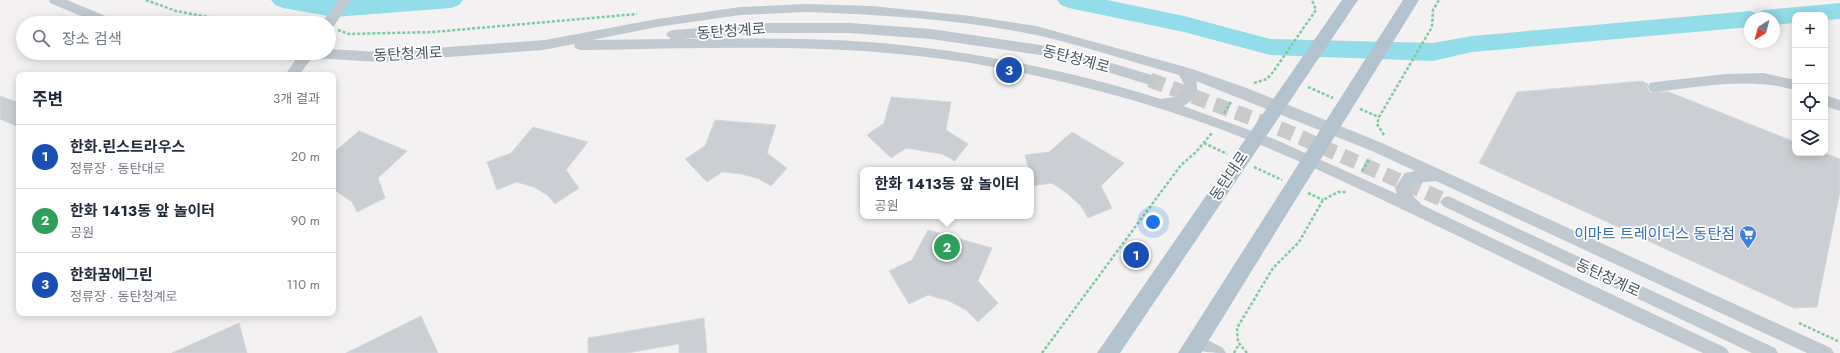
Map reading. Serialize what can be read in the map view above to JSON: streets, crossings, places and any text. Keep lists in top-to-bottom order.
{
  "streets": {
    "main road": ["동탄대로"],
    "street": ["동탄청계로"]
  },
  "places": {
    "supermarket": ["이마트 트레이더스 동탄점"]
  },
  "north": "bottom left",
  "page": {
    "map_buttons": ["+", "−"],
    "search": "장소 검색",
    "pins": ["3", "2", "1"],
    "heading": ["주변", "3개 결과"],
    "list": [
      {
        "mark": "1",
        "name": "한화.린스트라우스",
        "note": "정류장 · 동탄대로",
        "value": "20 m"
      },
      {
        "mark": "2",
        "name": "한화 1413동 앞 놀이터",
        "note": "공원",
        "value": "90 m"
      },
      {
        "mark": "3",
        "name": "한화꿈에그린",
        "note": "정류장 · 동탄청계로",
        "value": "110 m"
      }
    ],
    "popup": ["한화 1413동 앞 놀이터", "공원"]
  }
}
